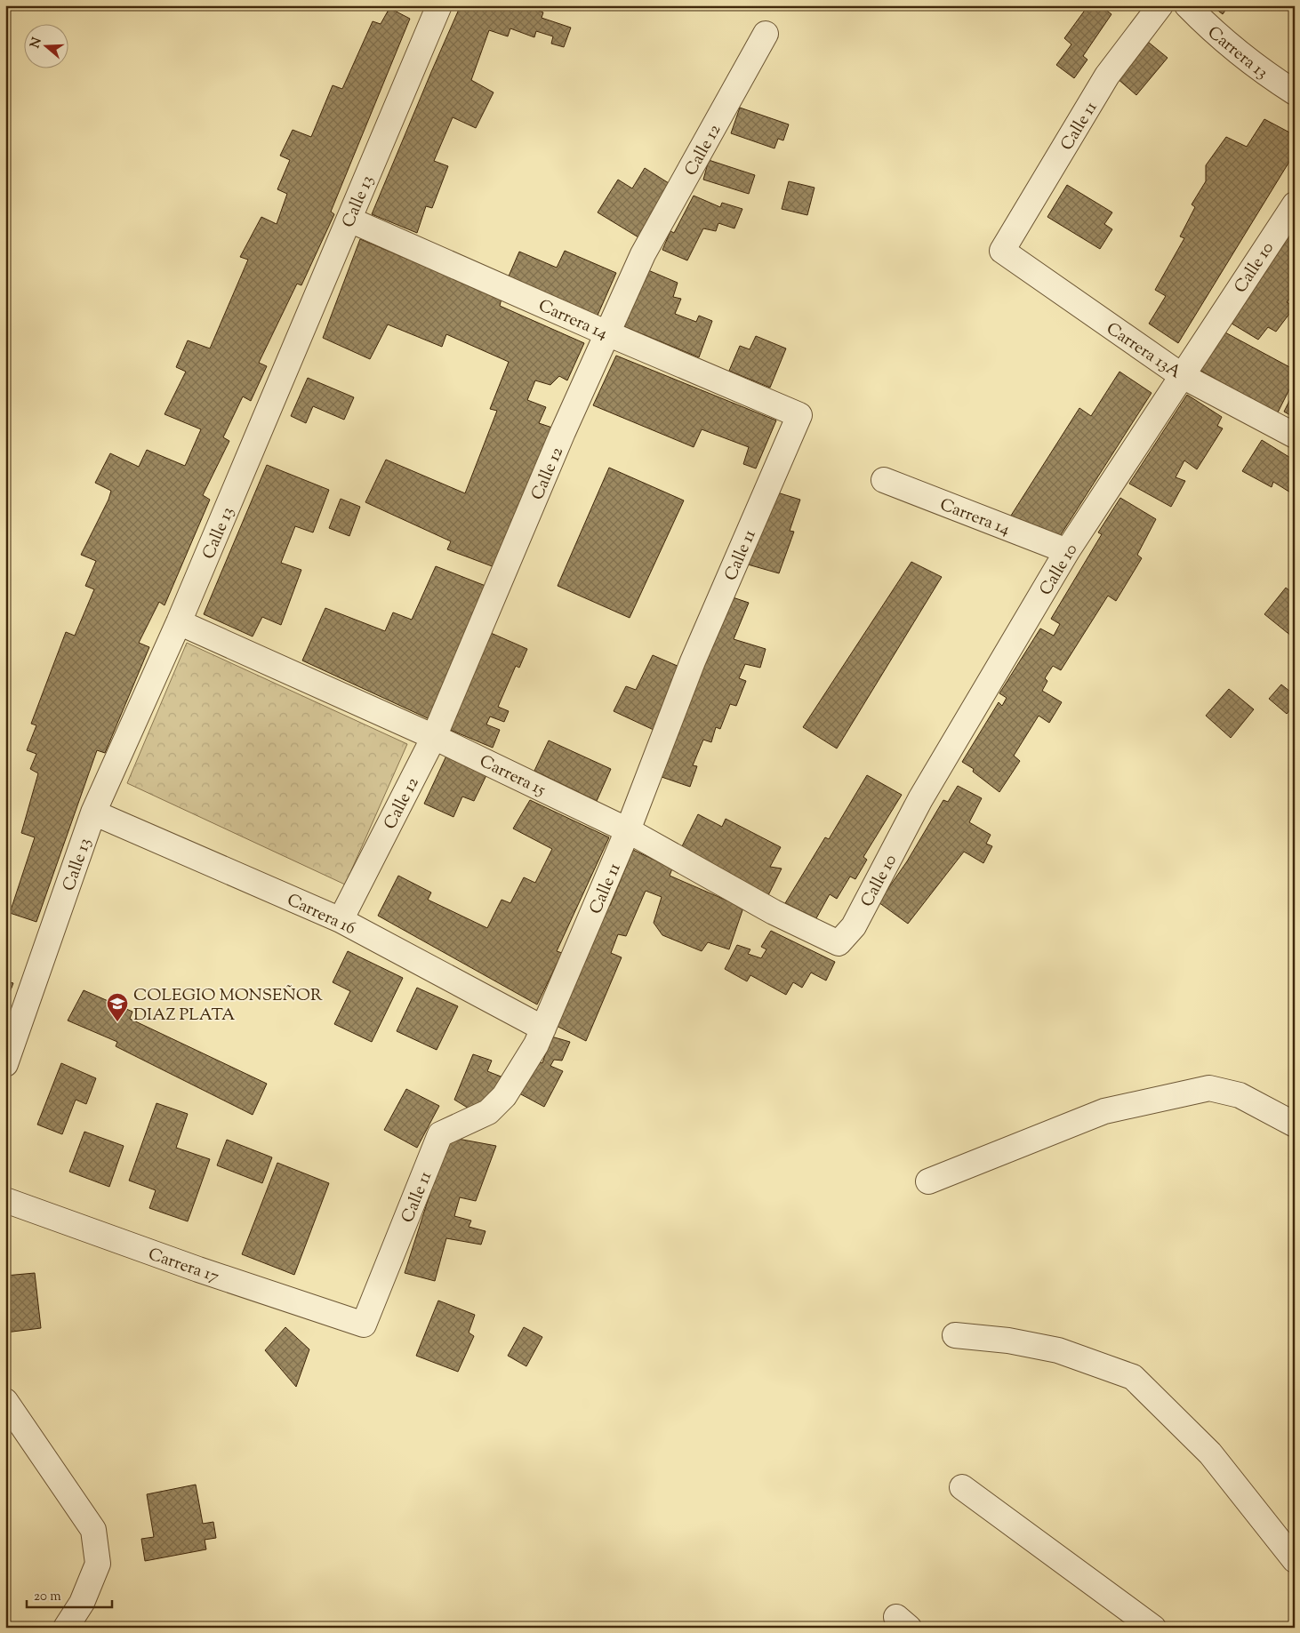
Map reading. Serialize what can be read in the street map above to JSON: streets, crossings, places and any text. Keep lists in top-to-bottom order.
{
  "streets": {
    "street": [
      "Carrera 13",
      "Calle 11",
      "Calle 12",
      "Calle 13",
      "Calle 10",
      "Carrera 14",
      "Carrera 13A",
      "Carrera 15",
      "Carrera 16",
      "Carrera 17"
    ]
  },
  "crossings": [
    ["Calle 11", "Carrera 14"],
    ["Calle 11", "Carrera 13A"],
    ["Calle 11", "Carrera 15"],
    ["Calle 11", "Carrera 16"],
    ["Calle 11", "Carrera 17"],
    ["Calle 12", "Carrera 14"],
    ["Calle 12", "Carrera 15"],
    ["Calle 12", "Carrera 16"],
    ["Calle 13", "Carrera 14"],
    ["Calle 13", "Carrera 15"],
    ["Calle 13", "Carrera 16"],
    ["Calle 10", "Carrera 14"],
    ["Calle 10", "Carrera 13A"],
    ["Calle 10", "Carrera 15"]
  ],
  "places": {
    "school or university": ["COLEGIO MONSEÑOR DIAZ PLATA"]
  },
  "scale_bar": "20 m",
  "north": "left"
}
